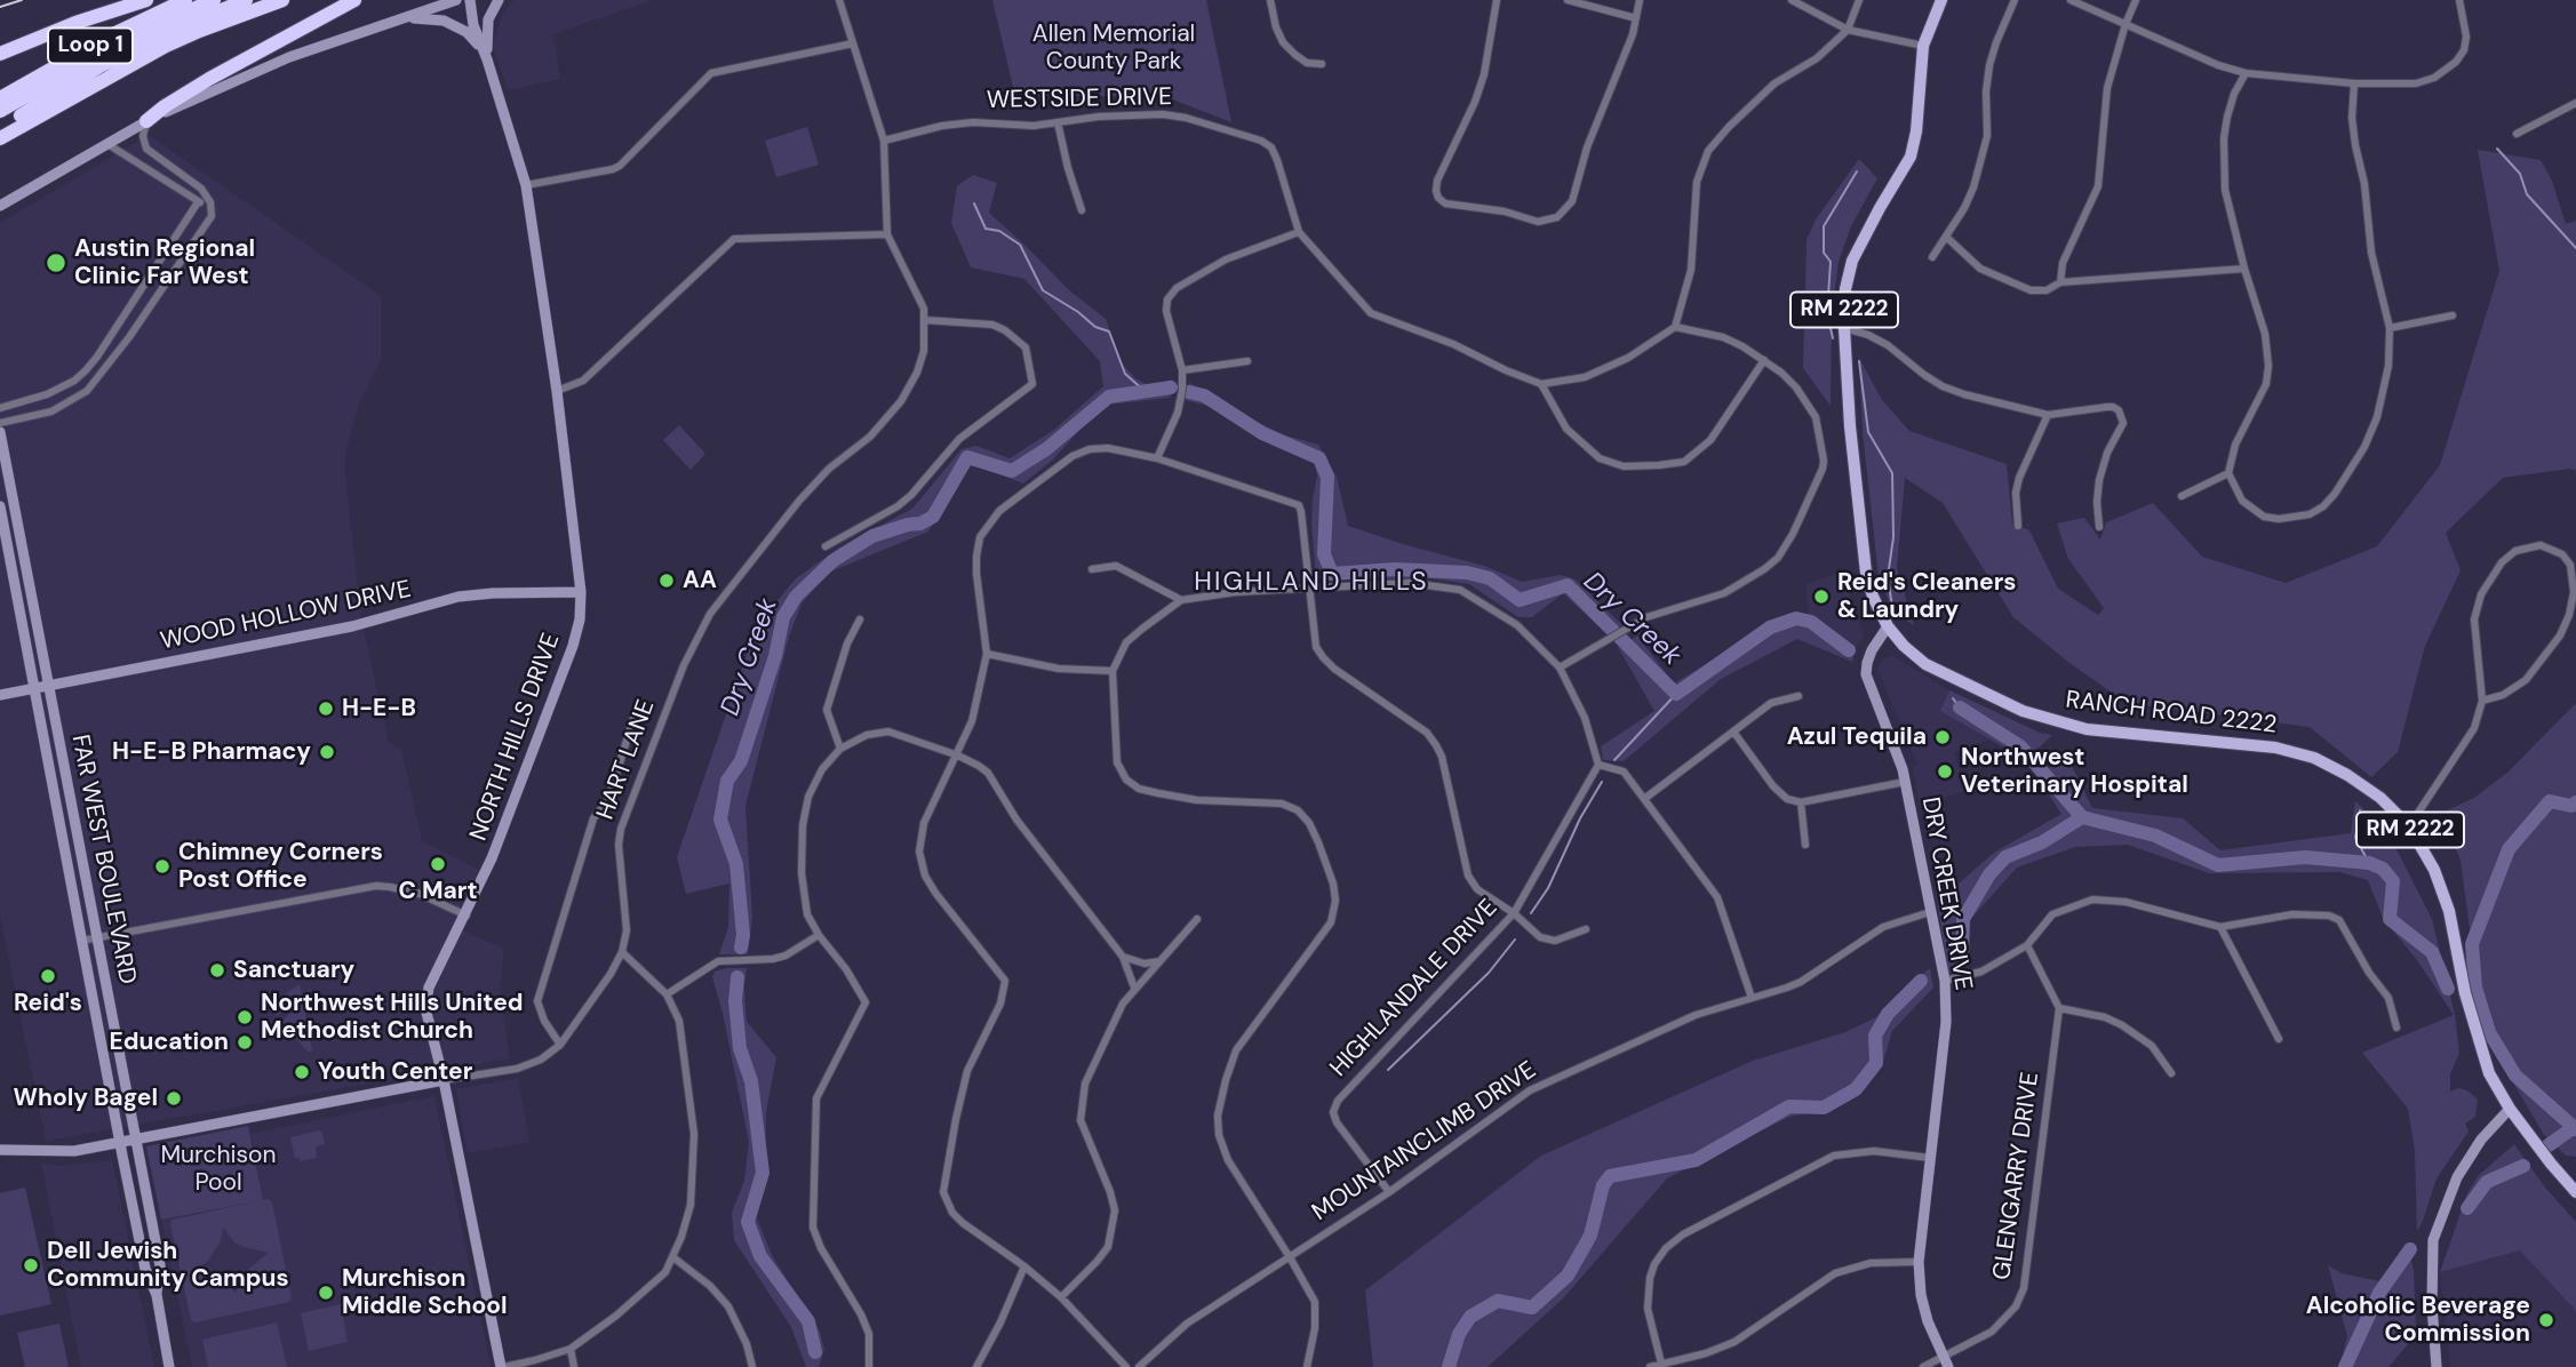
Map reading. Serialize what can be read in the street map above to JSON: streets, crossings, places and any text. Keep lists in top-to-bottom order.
{
  "streets": {
    "highway": ["Loop 1"],
    "main road": ["RM 2222", "RANCH ROAD 2222"],
    "street": [
      "WESTSIDE DRIVE",
      "WOOD HOLLOW DRIVE",
      "NORTH HILLS DRIVE",
      "HART LANE",
      "FAR WEST BOULEVARD",
      "DRY CREEK DRIVE",
      "HIGHLANDALE DRIVE",
      "MOUNTAINCLIMB DRIVE",
      "GLENGARRY DRIVE"
    ]
  },
  "crossings": [
    ["WESTSIDE DRIVE", "HART LANE"],
    ["WOOD HOLLOW DRIVE", "NORTH HILLS DRIVE"],
    ["WOOD HOLLOW DRIVE", "FAR WEST BOULEVARD"],
    ["RANCH ROAD 2222", "DRY CREEK DRIVE"],
    ["NORTH HILLS DRIVE", "HART LANE"],
    ["HART LANE", "FAR WEST BOULEVARD"],
    ["DRY CREEK DRIVE", "MOUNTAINCLIMB DRIVE"],
    ["DRY CREEK DRIVE", "GLENGARRY DRIVE"],
    ["HIGHLANDALE DRIVE", "MOUNTAINCLIMB DRIVE"]
  ],
  "districts": ["HIGHLAND HILLS"],
  "water": ["Dry Creek"],
  "parks": ["Allen Memorial County Park", "Murchison Pool"],
  "places": [
    "Austin Regional Clinic Far West",
    "AA",
    "Reid's Cleaners & Laundry",
    "H-E-B",
    "Azul Tequila",
    "H-E-B Pharmacy",
    "Northwest Veterinary Hospital",
    "C Mart",
    "Chimney Corners Post Office",
    "Sanctuary",
    "Reid's",
    "Northwest Hills United Methodist Church",
    "Education",
    "Youth Center",
    "Wholy Bagel",
    "Dell Jewish Community Campus",
    "Murchison Middle School",
    "Alcoholic Beverage Commission"
  ]
}
